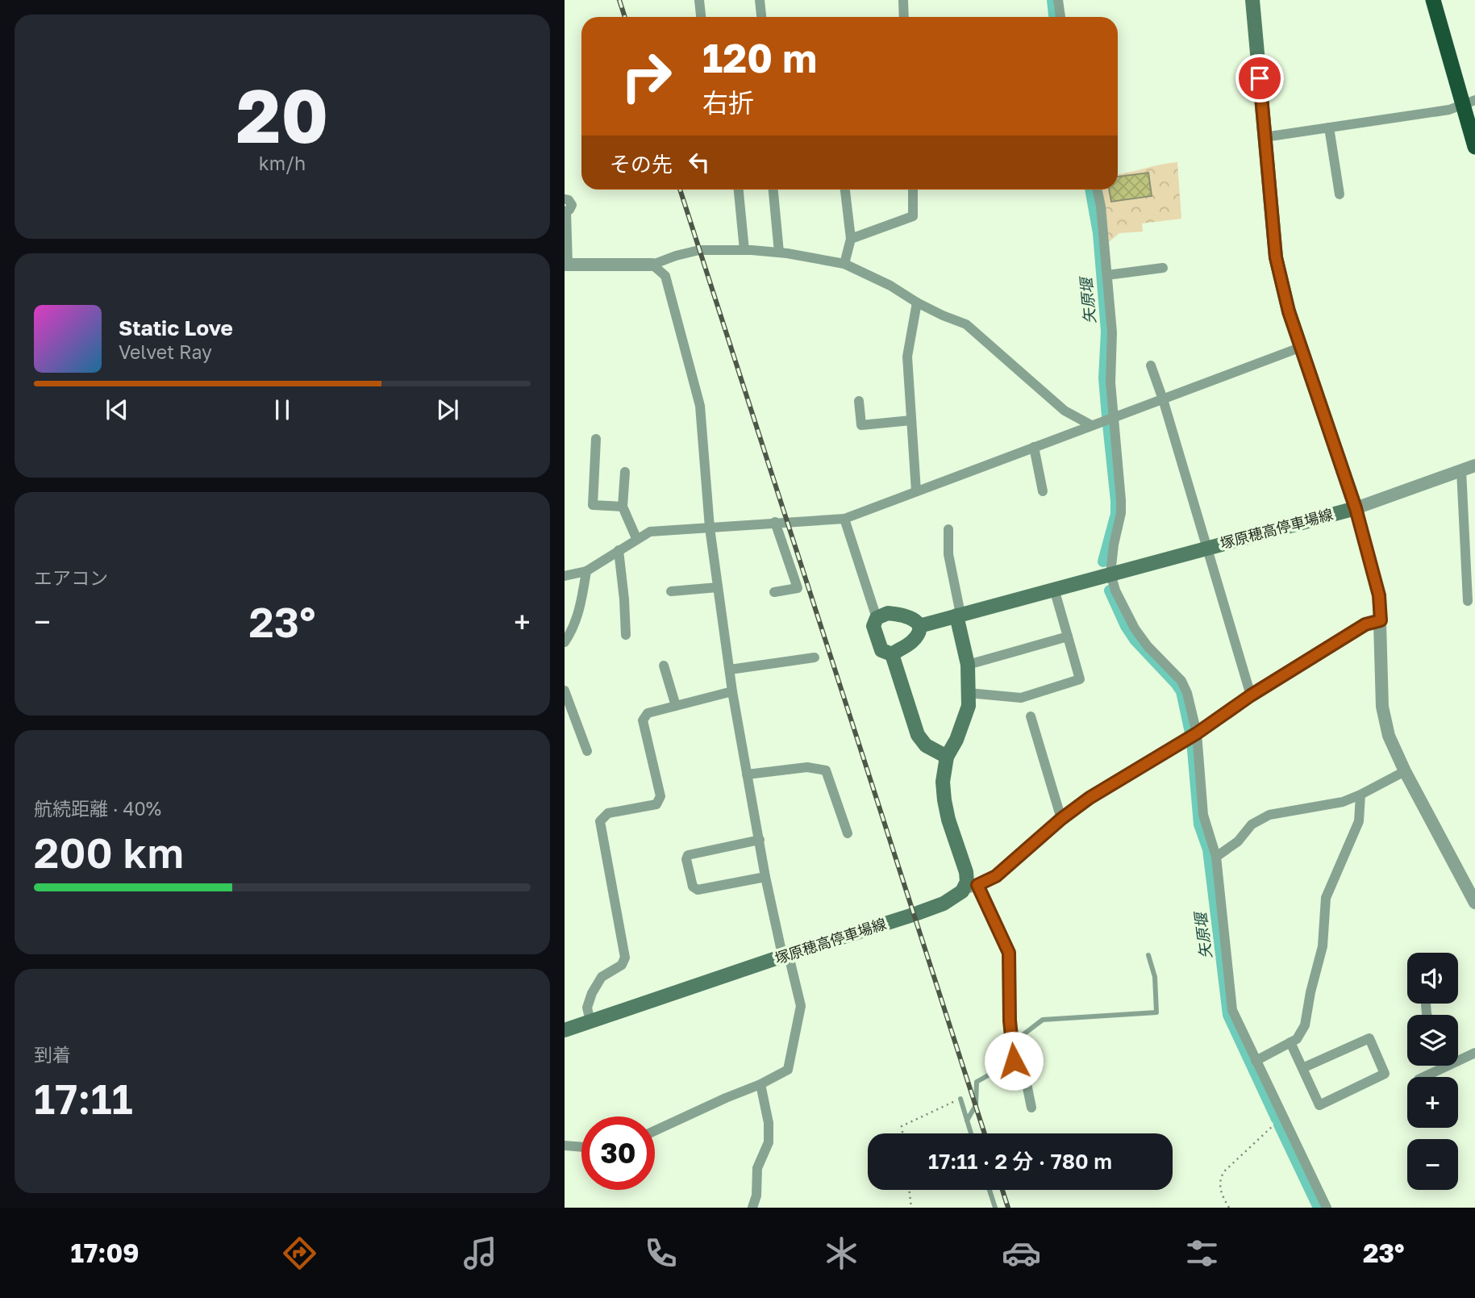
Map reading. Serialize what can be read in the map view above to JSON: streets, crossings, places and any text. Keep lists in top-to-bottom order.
{
  "streets": {
    "main road": ["塚原穂高停車場線"]
  },
  "water": ["矢原堰"],
  "page": {
    "tile": [
      ["20", "km/h"],
      "エアコン",
      ["航続距離 · 40%", "200 km"],
      ["到着", "17:11"]
    ],
    "turn": ["120 m", "右折"],
    "then": "その先",
    "song": ["Static Love", "Velvet Ray"],
    "heat": ["−", "23°", "+"],
    "map_buttons": ["+", "−"],
    "limit": "30",
    "trip": "17:11 · 2 分 · 780 m",
    "tabs": ["17:09", "23°"]
  }
}
